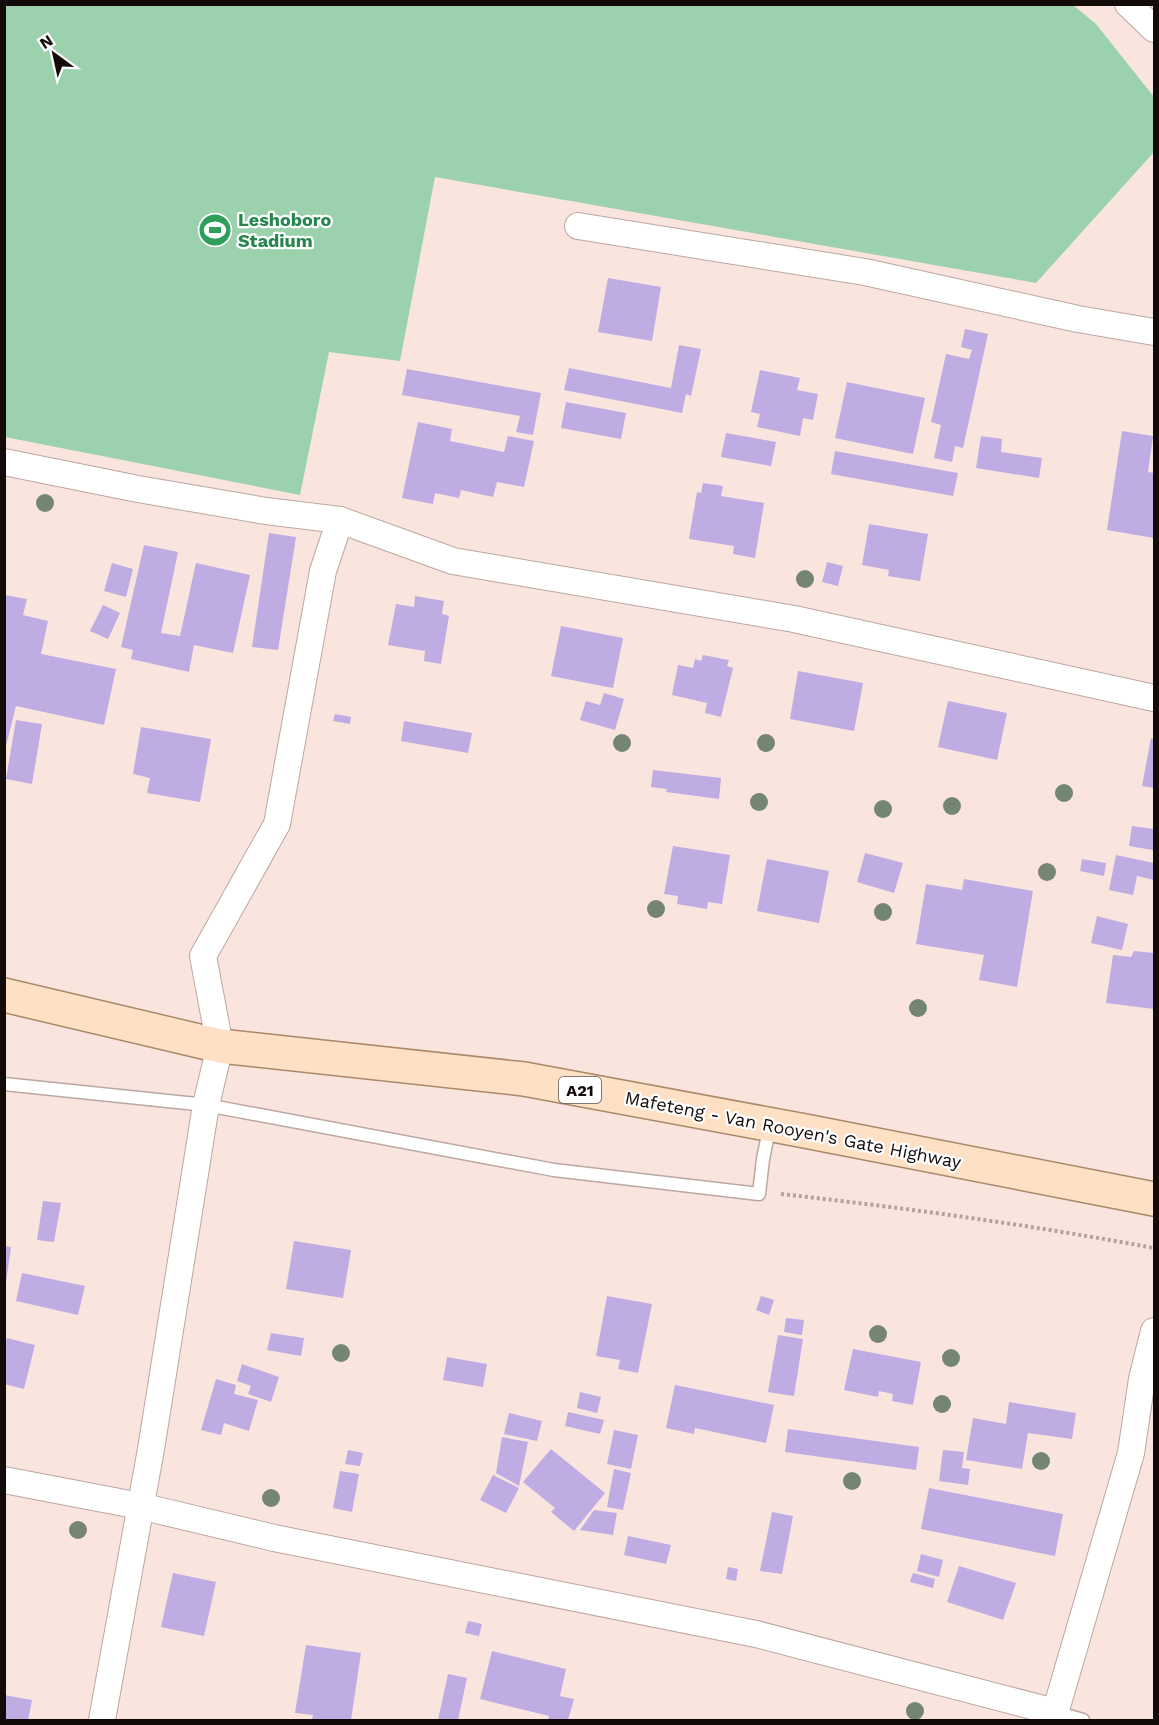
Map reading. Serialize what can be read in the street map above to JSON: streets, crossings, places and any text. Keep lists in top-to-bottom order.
{
  "streets": {
    "main road": ["A21", "Mafeteng - Van Rooyen's Gate Highway"]
  },
  "places": {
    "sports": ["Leshoboro Stadium"]
  },
  "north": "top left"
}
